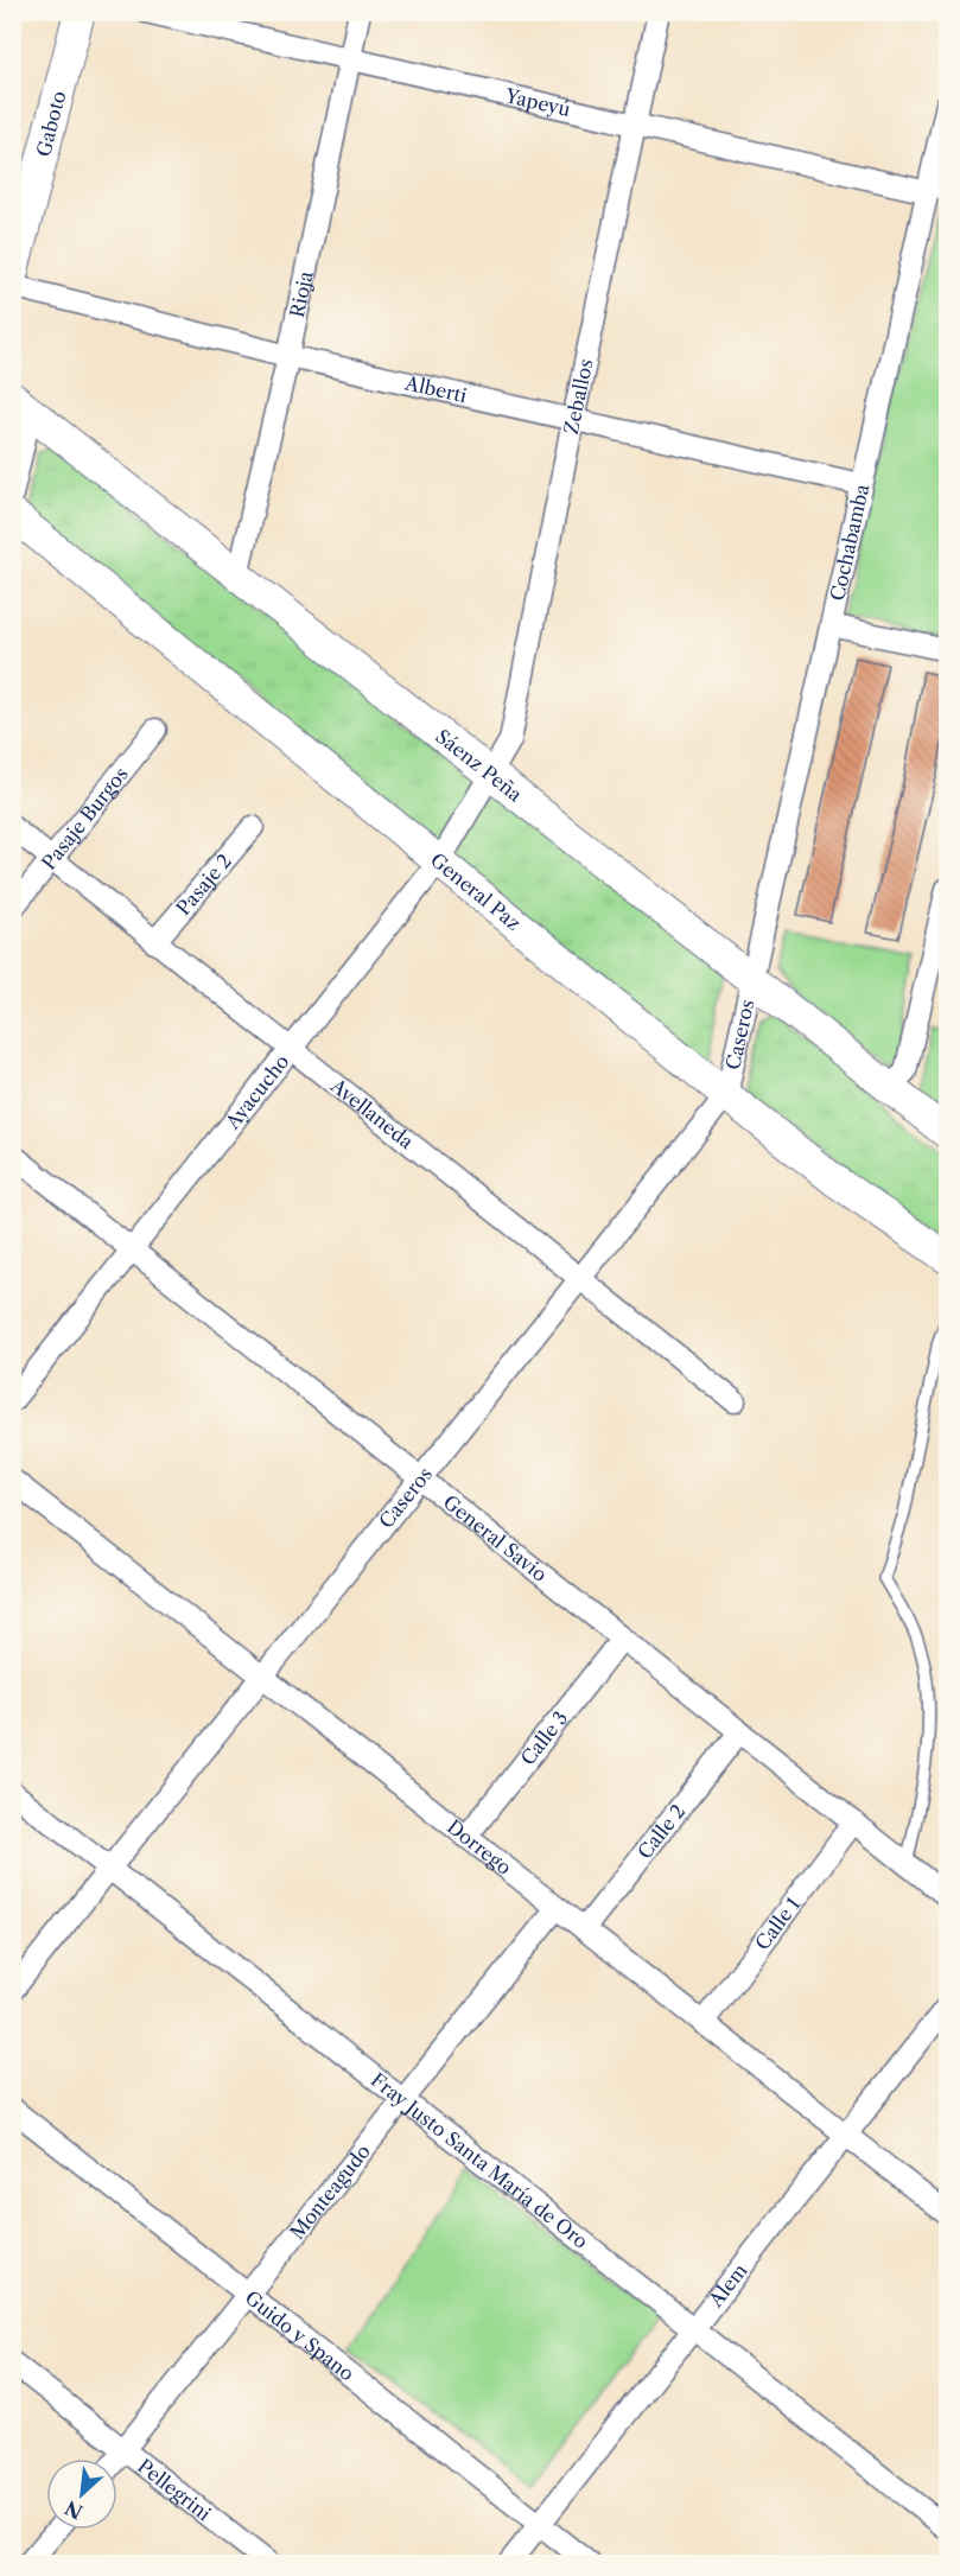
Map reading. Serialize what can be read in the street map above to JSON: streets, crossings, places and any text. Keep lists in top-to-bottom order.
{
  "streets": {
    "street": [
      "Yapeyú",
      "Gaboto",
      "Rioja",
      "Alberti",
      "Zeballos",
      "Cochabamba",
      "Sáenz Peña",
      "Pasaje Burgos",
      "Pasaje 2",
      "General Paz",
      "Caseros",
      "Ayacucho",
      "Avellaneda",
      "General Savio",
      "Calle 3",
      "Calle 2",
      "Dorrego",
      "Calle 1",
      "Fray Justo Santa María de Oro",
      "Monteagudo",
      "Alem",
      "Guido y Spano",
      "Pellegrini"
    ]
  },
  "crossings": [
    ["Yapeyú", "Rioja"],
    ["Yapeyú", "Zeballos"],
    ["Yapeyú", "Cochabamba"],
    ["Rioja", "Alberti"],
    ["Rioja", "Sáenz Peña"],
    ["Alberti", "Zeballos"],
    ["Alberti", "Cochabamba"],
    ["Zeballos", "Sáenz Peña"],
    ["Zeballos", "Ayacucho"],
    ["Cochabamba", "Sáenz Peña"],
    ["Cochabamba", "Caseros"],
    ["Sáenz Peña", "Caseros"],
    ["Sáenz Peña", "Ayacucho"],
    ["Pasaje Burgos", "Avellaneda"],
    ["Pasaje 2", "Avellaneda"],
    ["General Paz", "Caseros"],
    ["General Paz", "Ayacucho"],
    ["Caseros", "Avellaneda"],
    ["Caseros", "General Savio"],
    ["Caseros", "Dorrego"],
    ["Caseros", "Fray Justo Santa María de Oro"],
    ["Ayacucho", "Avellaneda"],
    ["Ayacucho", "General Savio"],
    ["General Savio", "Calle 3"],
    ["General Savio", "Calle 2"],
    ["General Savio", "Calle 1"],
    ["Calle 3", "Dorrego"],
    ["Calle 2", "Dorrego"],
    ["Dorrego", "Calle 1"],
    ["Dorrego", "Monteagudo"],
    ["Dorrego", "Alem"],
    ["Fray Justo Santa María de Oro", "Monteagudo"],
    ["Fray Justo Santa María de Oro", "Alem"],
    ["Monteagudo", "Guido y Spano"],
    ["Monteagudo", "Pellegrini"],
    ["Alem", "Guido y Spano"]
  ],
  "north": "bottom left"
}
